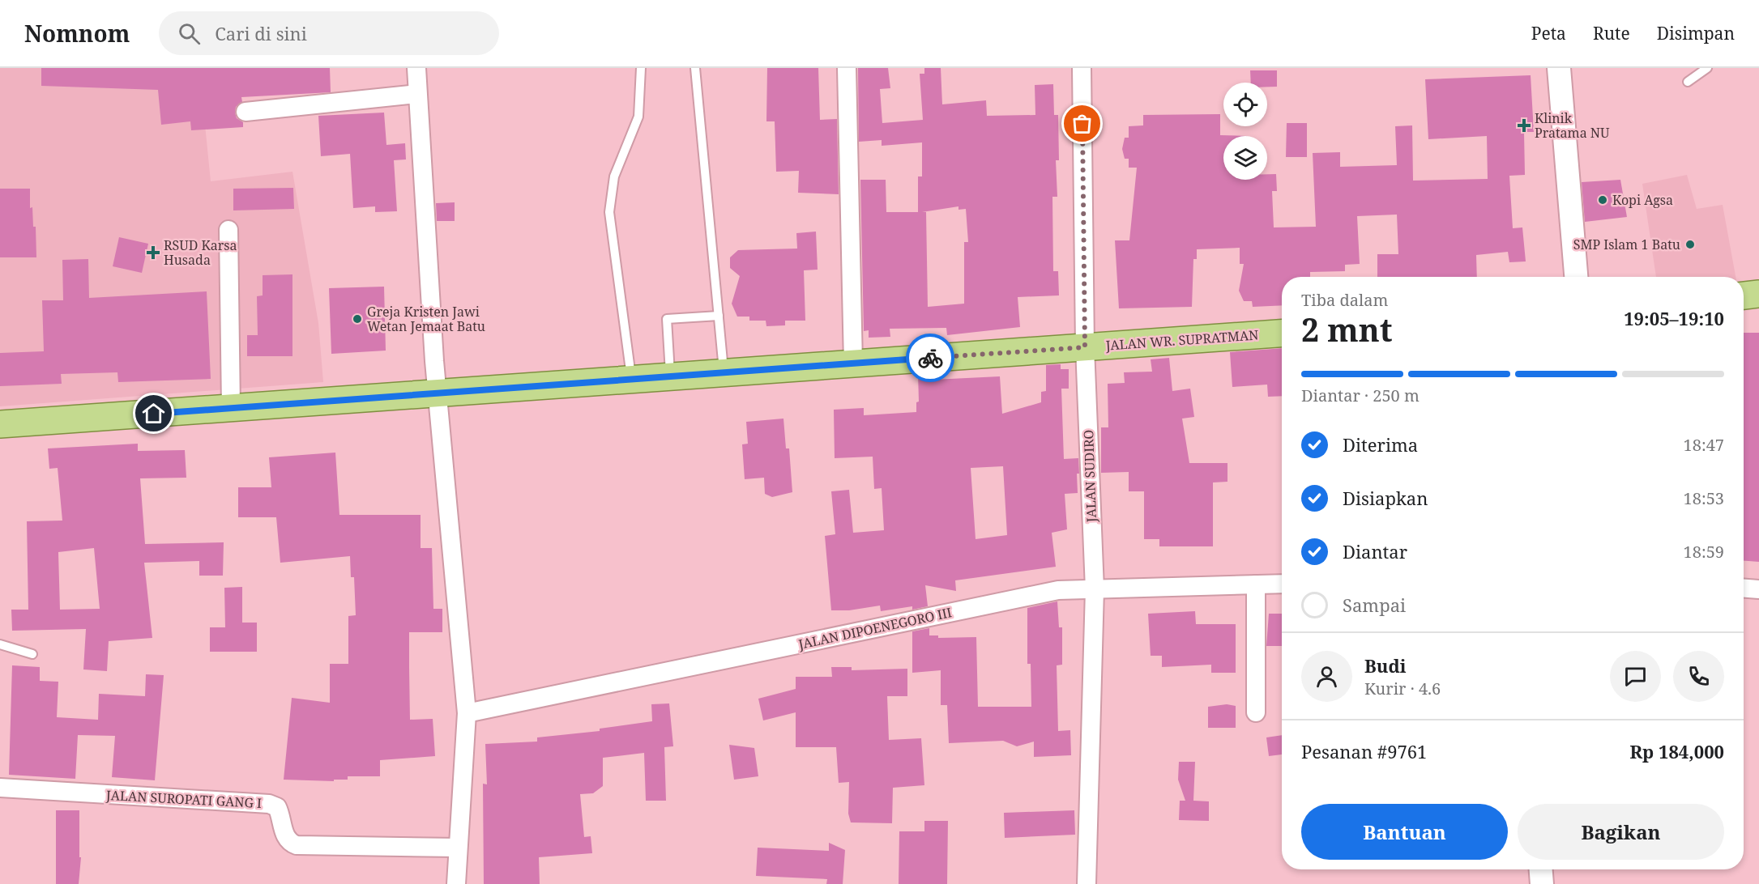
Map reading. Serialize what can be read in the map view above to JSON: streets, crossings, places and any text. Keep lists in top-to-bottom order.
{
  "streets": {
    "main road": ["JALAN WR. SUPRATMAN"],
    "street": ["JALAN SUDIRO", "JALAN DIPOENEGORO III", "JALAN SUROPATI GANG I"]
  },
  "crossings": [
    ["JALAN WR. SUPRATMAN", "JALAN SUDIRO"],
    ["JALAN SUDIRO", "JALAN DIPOENEGORO III"]
  ],
  "places": {
    "health": ["Klinik Pratama NU", "RSUD Karsa Husada"],
    "other": ["Kopi Agsa", "SMP Islam 1 Batu", "Greja Kristen Jawi Wetan Jemaat Batu"]
  },
  "page": {
    "header": "Nomnom",
    "search": "Cari di sini",
    "nav": ["Peta", "Rute", "Disimpan"],
    "heading": ["2 mnt", "Tiba dalam", "19:05–19:10"],
    "panel": [
      "Budi",
      "Kurir · 4.6",
      "Pesanan #9761",
      "Rp 184,000"
    ],
    "bar": "Diantar · 250 m",
    "list": [
      ["Diterima", "18:47"],
      ["Disiapkan", "18:53"],
      ["Diantar", "18:59"],
      "Sampai"
    ],
    "buttons": ["Bantuan", "Bagikan"]
  }
}
